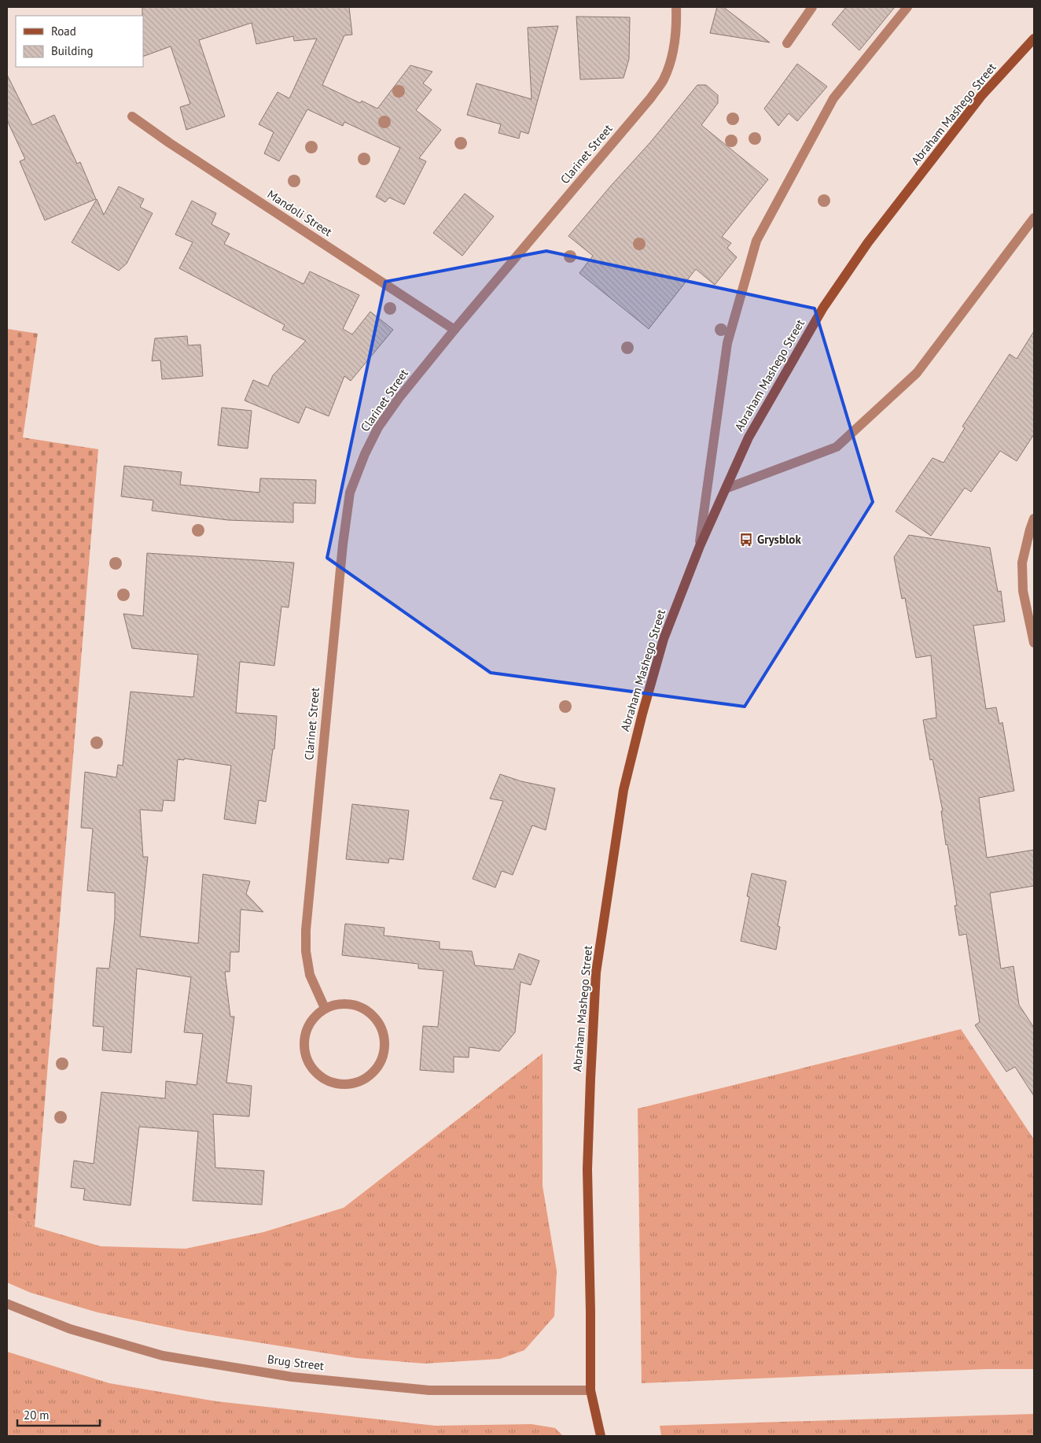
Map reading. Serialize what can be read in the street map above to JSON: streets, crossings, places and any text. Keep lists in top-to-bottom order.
{
  "streets": {
    "main road": ["Abraham Mashego Street"],
    "street": ["Clarinet Street", "Mandoli Street", "Brug Street"]
  },
  "crossings": [
    ["Abraham Mashego Street", "Brug Street"],
    ["Clarinet Street", "Mandoli Street"]
  ],
  "places": {
    "bus stop": ["Grysblok"]
  },
  "legend": ["Road", "Building"],
  "scale_bar": "20 m"
}
